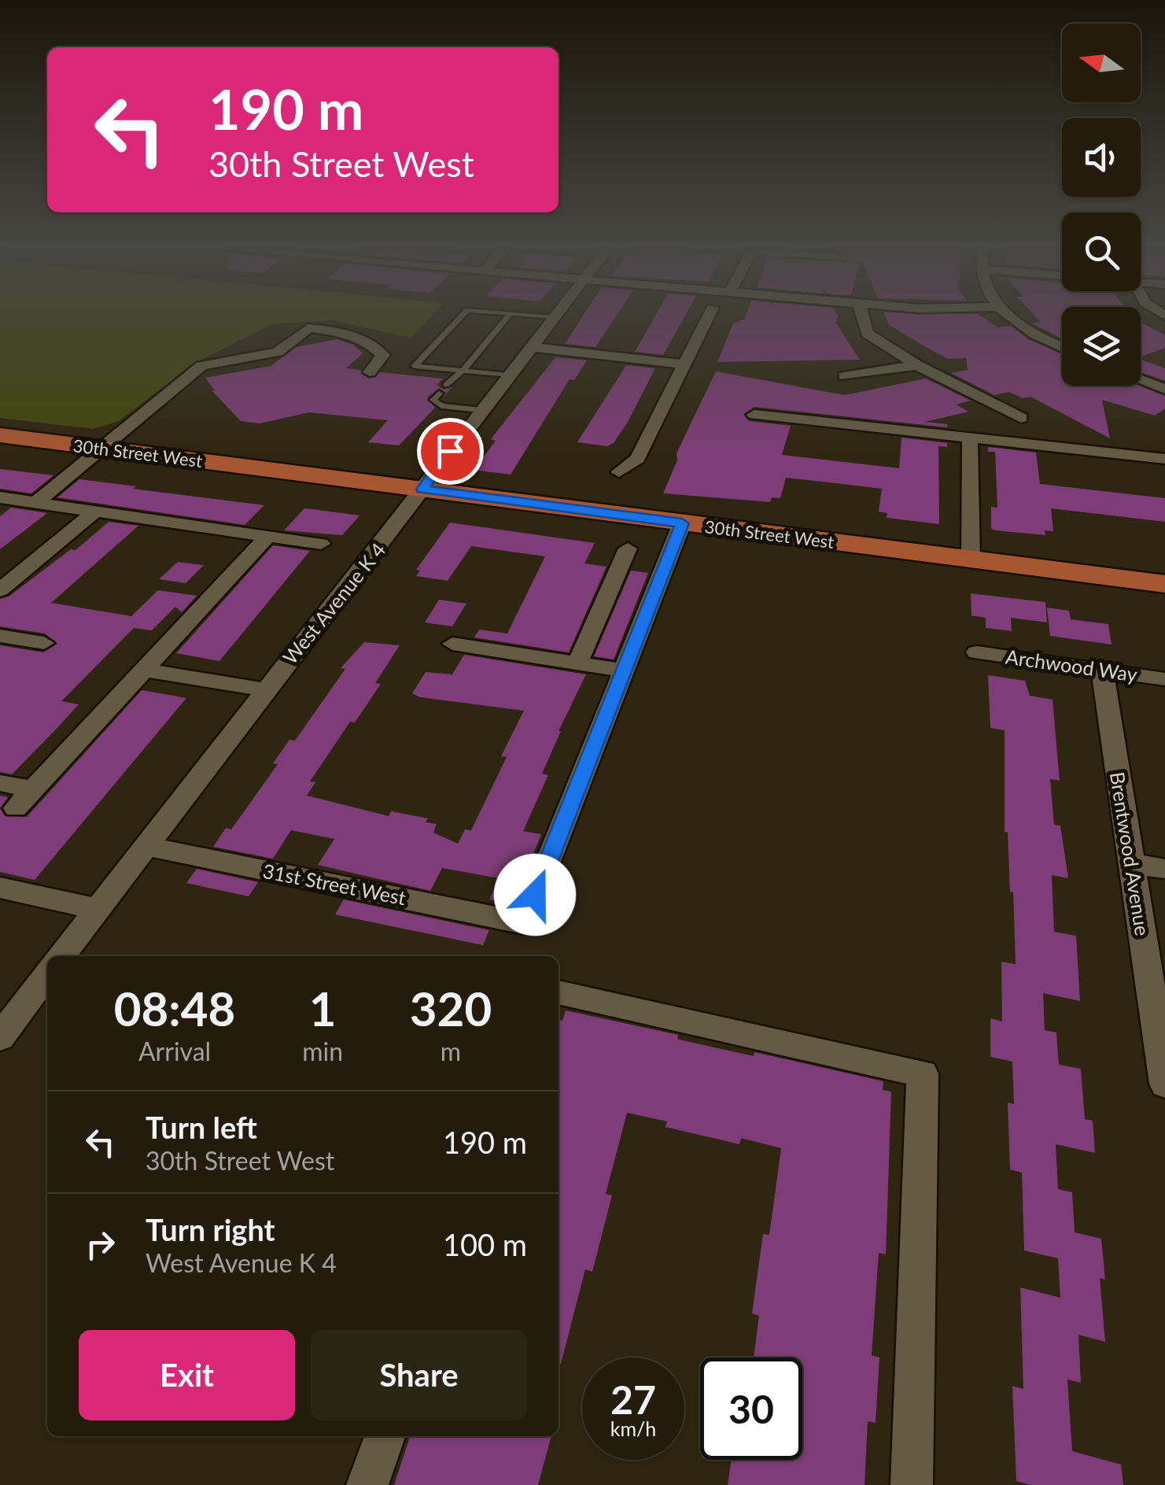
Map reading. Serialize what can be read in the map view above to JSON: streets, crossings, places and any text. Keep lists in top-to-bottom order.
{
  "streets": {
    "main road": ["30th Street West"],
    "street": [
      "West Avenue K 4",
      "Archwood Way",
      "Brentwood Avenue",
      "31st Street West"
    ]
  },
  "crossings": [
    ["30th Street West", "West Avenue K 4"],
    ["West Avenue K 4", "31st Street West"],
    ["Archwood Way", "Brentwood Avenue"]
  ],
  "north": "left",
  "page": {
    "turn": ["190 m", "30th Street West"],
    "eta": [
      "08:48",
      "Arrival",
      "1",
      "min",
      "320",
      "m"
    ],
    "list": [
      {
        "name": "Turn left",
        "note": "30th Street West",
        "value": "190 m"
      },
      {
        "name": "Turn right",
        "note": "West Avenue K 4",
        "value": "100 m"
      }
    ],
    "buttons": ["Exit", "Share"],
    "speed": "27 km/h",
    "limit": "30"
  }
}
